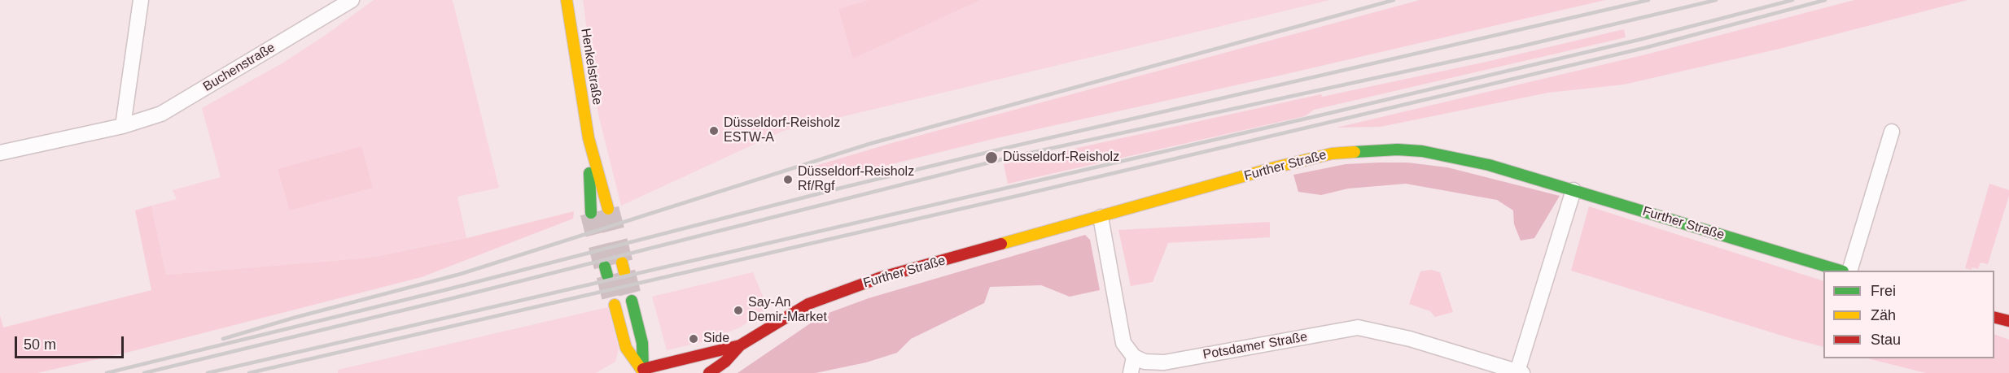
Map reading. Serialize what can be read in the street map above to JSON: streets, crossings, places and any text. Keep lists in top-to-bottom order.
{
  "streets": {
    "street": [
      "Henkelstraße",
      "Buchenstraße",
      "Further Straße",
      "Potsdamer Straße"
    ]
  },
  "crossings": [
    ["Further Straße", "Potsdamer Straße"]
  ],
  "places": [
    "Düsseldorf-Reisholz ESTW-A",
    "Düsseldorf-Reisholz",
    "Düsseldorf-Reisholz Rf/Rgf",
    "Say-An Demir-Market",
    "Side"
  ],
  "legend": ["Frei", "Zäh", "Stau"],
  "scale_bar": "50 m"
}
